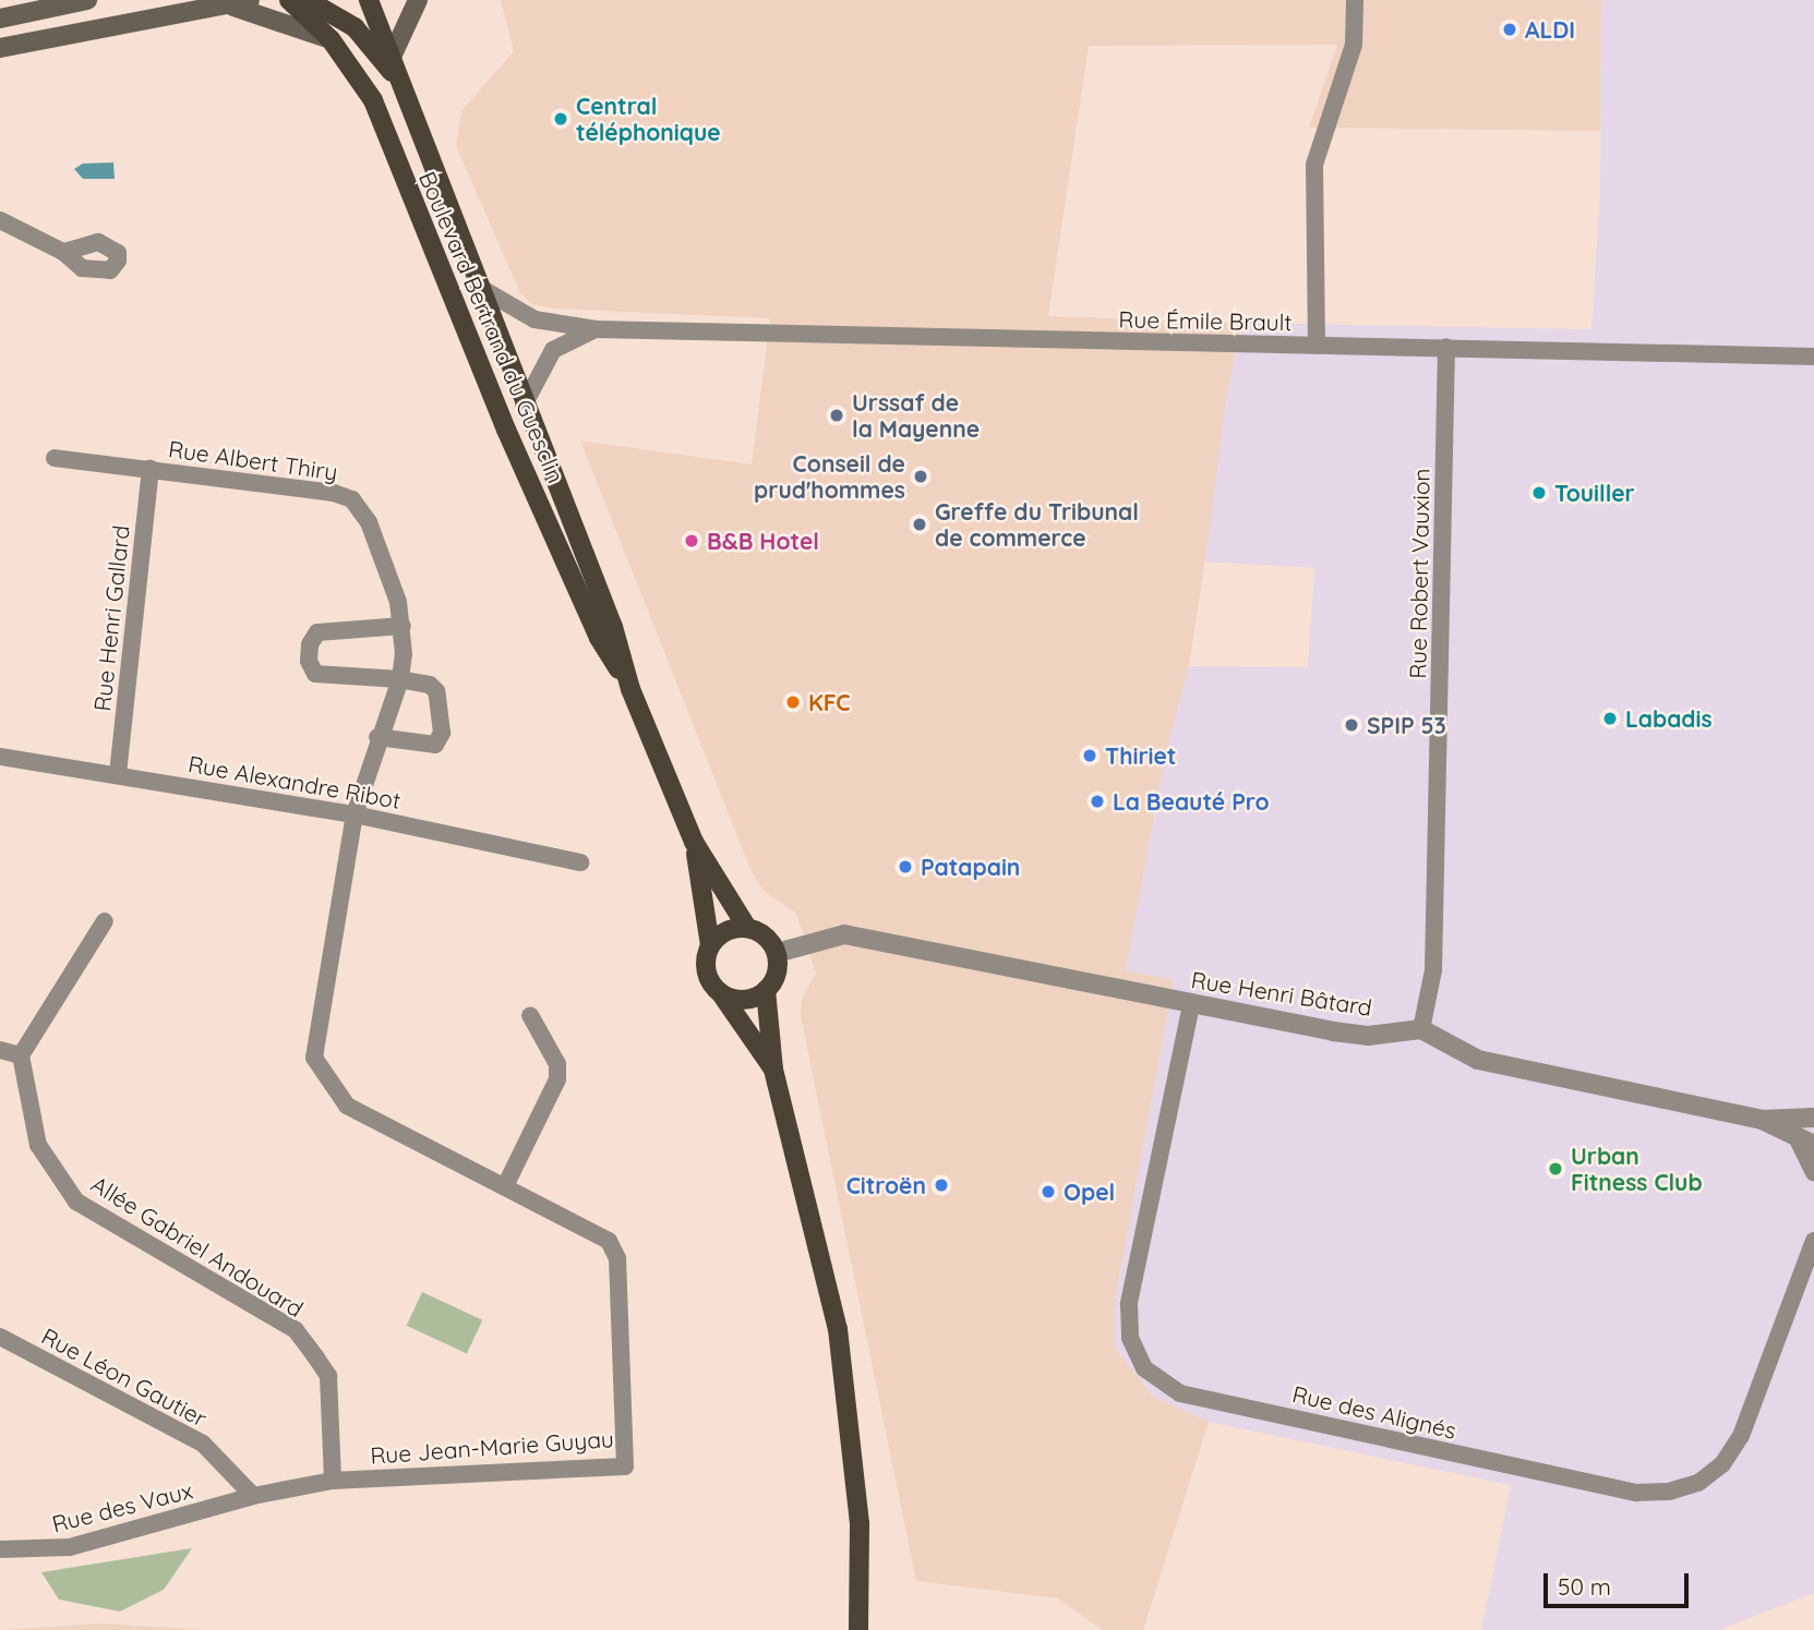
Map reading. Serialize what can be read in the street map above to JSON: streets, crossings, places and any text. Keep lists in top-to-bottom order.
{
  "streets": {
    "main road": ["Boulevard Bertrand du Guesclin"],
    "street": [
      "Rue Émile Brault",
      "Rue Albert Thiry",
      "Rue Robert Vauxion",
      "Rue Henri Gallard",
      "Rue Alexandre Ribot",
      "Rue Henri Bâtard",
      "Allée Gabriel Andouard",
      "Rue Léon Gautier",
      "Rue des Alignés",
      "Rue Jean-Marie Guyau",
      "Rue des Vaux"
    ]
  },
  "crossings": [
    ["Rue Émile Brault", "Boulevard Bertrand du Guesclin"],
    ["Rue Émile Brault", "Rue Robert Vauxion"],
    ["Boulevard Bertrand du Guesclin", "Rue Henri Bâtard"],
    ["Rue Albert Thiry", "Rue Henri Gallard"],
    ["Rue Albert Thiry", "Rue Alexandre Ribot"],
    ["Rue Albert Thiry", "Rue Jean-Marie Guyau"],
    ["Rue Robert Vauxion", "Rue Henri Bâtard"],
    ["Rue Henri Gallard", "Rue Alexandre Ribot"],
    ["Rue Alexandre Ribot", "Rue Jean-Marie Guyau"],
    ["Rue Henri Bâtard", "Rue des Alignés"],
    ["Allée Gabriel Andouard", "Rue Jean-Marie Guyau"],
    ["Rue Léon Gautier", "Rue Jean-Marie Guyau"],
    ["Rue Léon Gautier", "Rue des Vaux"],
    ["Rue Jean-Marie Guyau", "Rue des Vaux"]
  ],
  "places": [
    "ALDI",
    "Central téléphonique",
    "Urssaf de la Mayenne",
    "Conseil de prud'hommes",
    "Touiller",
    "Greffe du Tribunal de commerce",
    "B&B Hotel",
    "KFC",
    "Labadis",
    "SPIP 53",
    "Thiriet",
    "La Beauté Pro",
    "Patapain",
    "Urban Fitness Club",
    "Citroën",
    "Opel"
  ],
  "scale_bar": "50 m"
}
